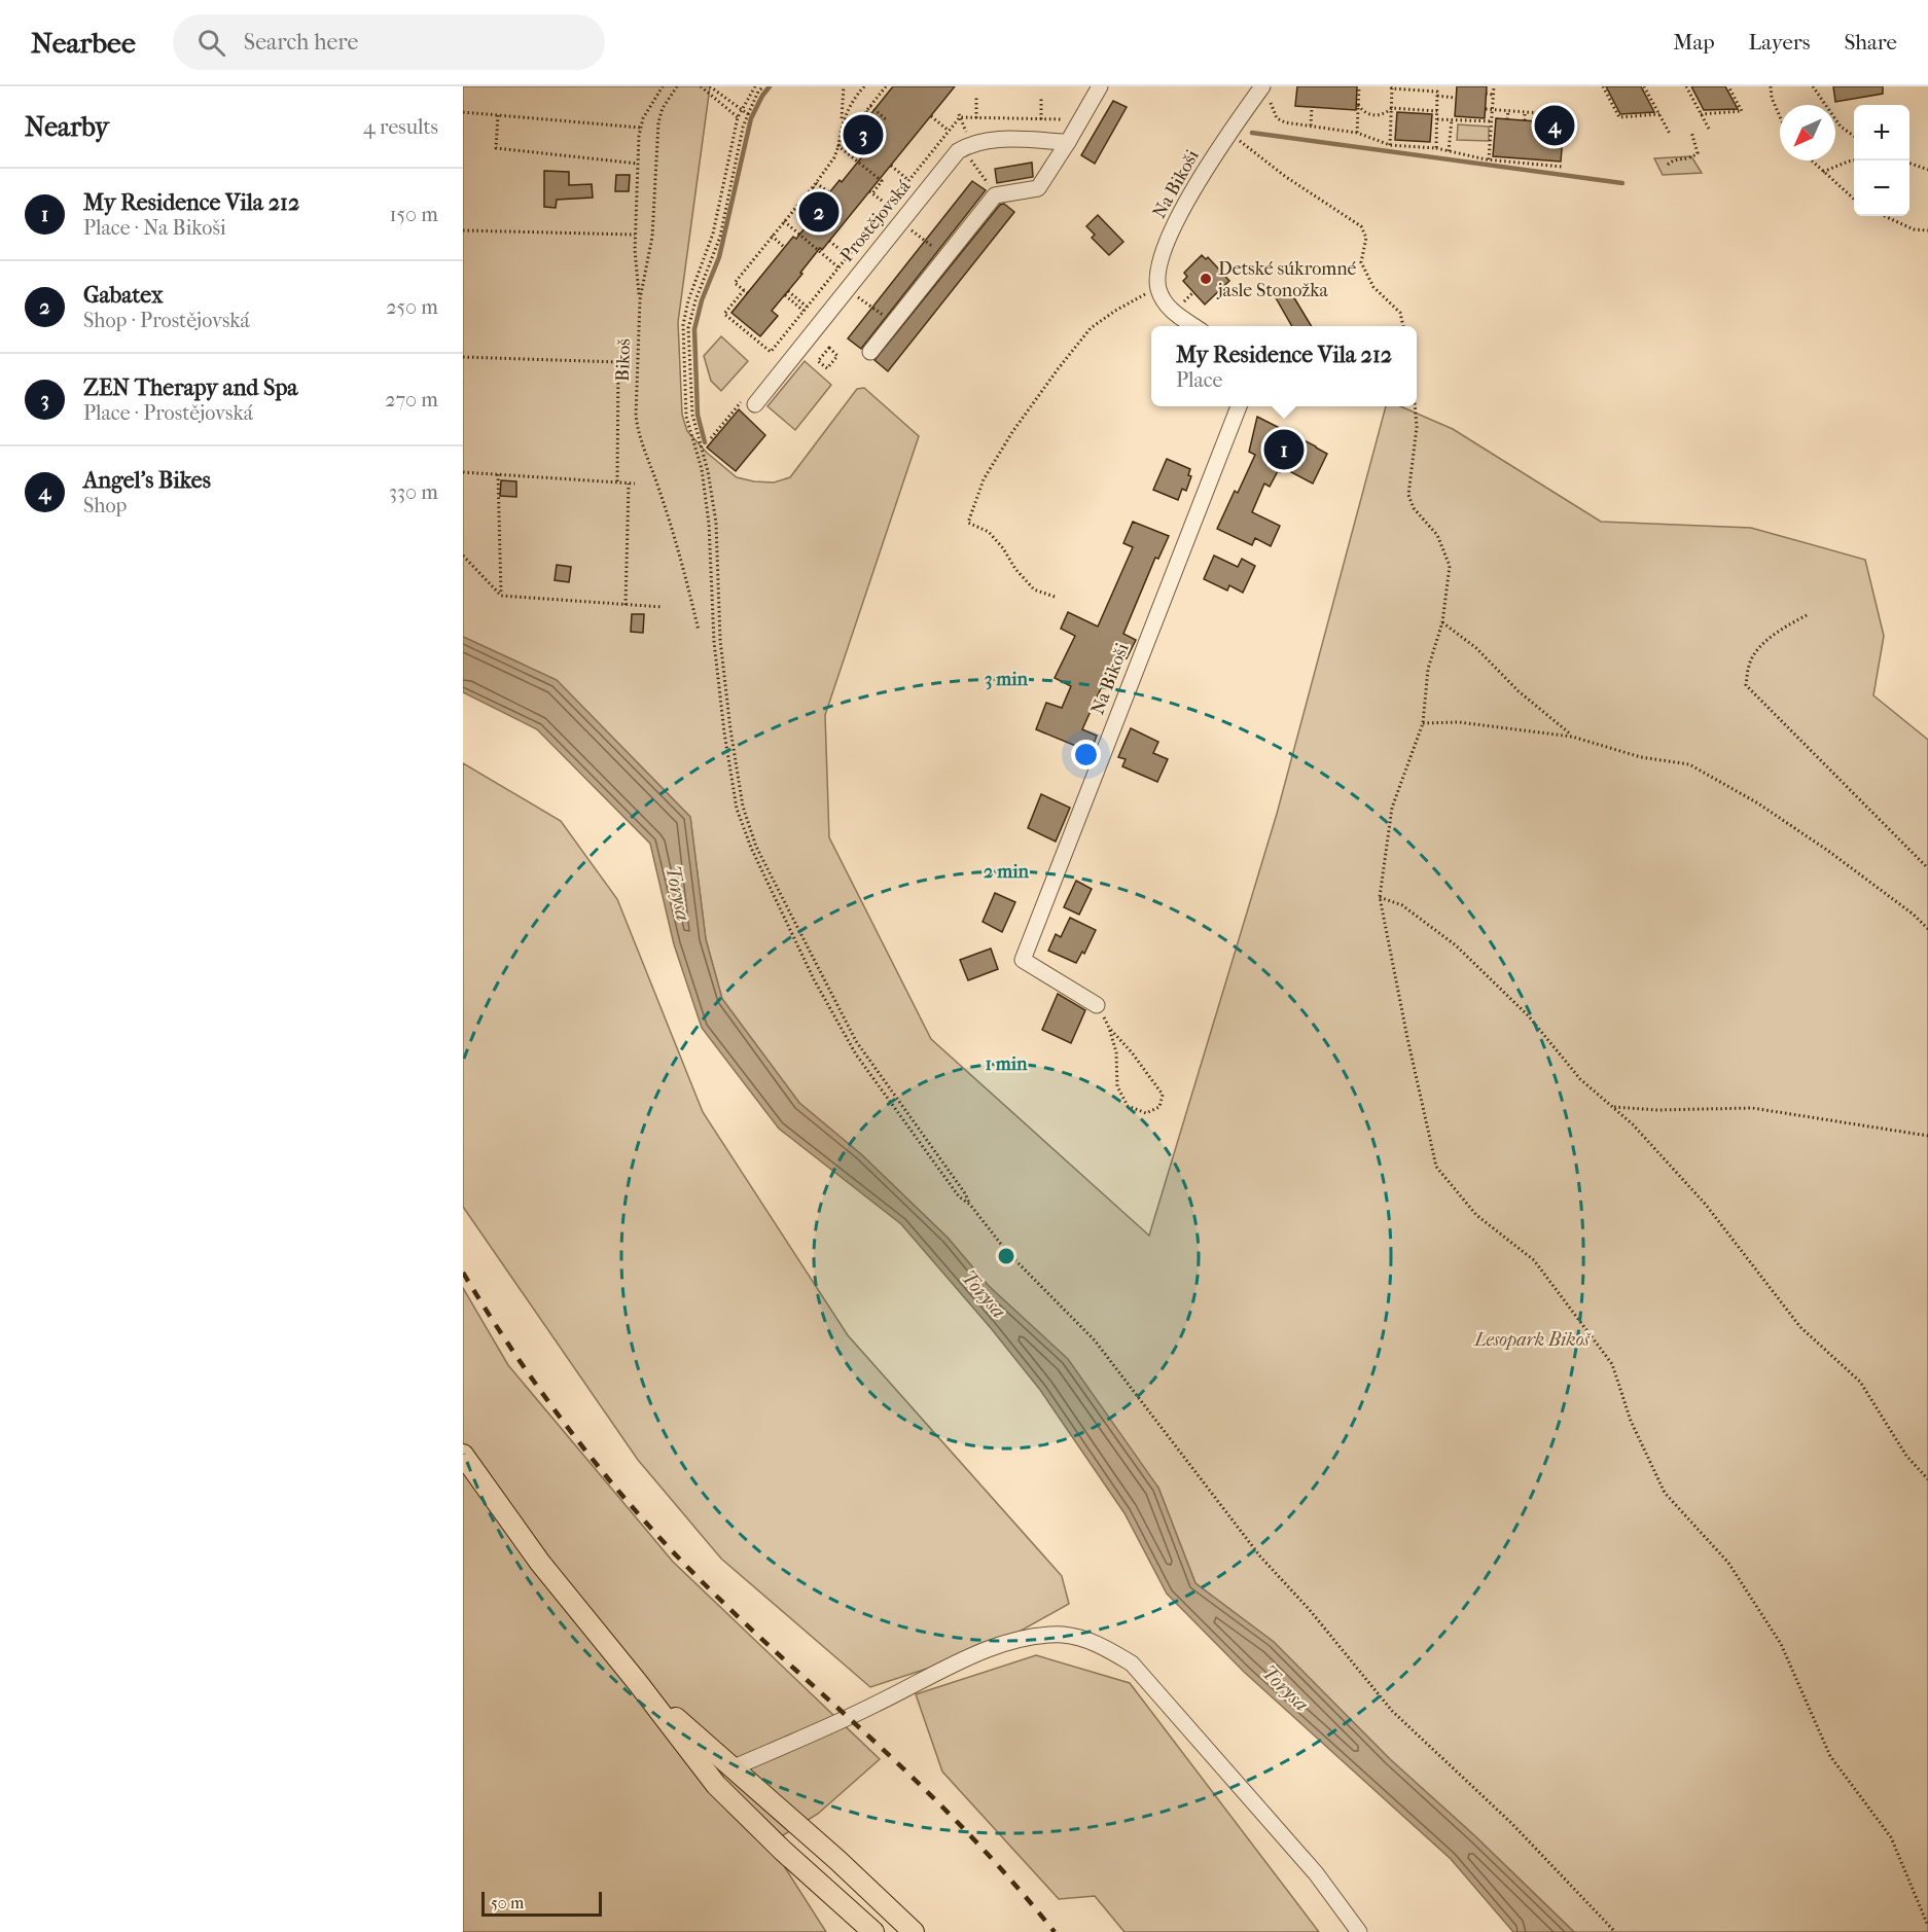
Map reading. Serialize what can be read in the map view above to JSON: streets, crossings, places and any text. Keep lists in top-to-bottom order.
{
  "streets": {
    "street": ["Na Bikoši", "Prostějovská"],
    "path": ["Bikoš"]
  },
  "water": ["Torysa"],
  "parks": ["Lesopark Bikoš"],
  "places": ["Detské súkromné jasle Stonožka"],
  "scale_bar": "50 m",
  "north": "bottom left",
  "page": {
    "header": "Nearbee",
    "search": "Search here",
    "nav": ["Map", "Layers", "Share"],
    "heading": ["Nearby", "4 results"],
    "pins": [
      "4",
      "3",
      "2",
      "1"
    ],
    "map_buttons": ["+", "−"],
    "list": [
      {
        "mark": "1",
        "name": "My Residence Vila 212",
        "note": "Place · Na Bikoši",
        "value": "150 m"
      },
      {
        "mark": "2",
        "name": "Gabatex",
        "note": "Shop · Prostějovská",
        "value": "250 m"
      },
      {
        "mark": "3",
        "name": "ZEN Therapy and Spa",
        "note": "Place · Prostějovská",
        "value": "270 m"
      },
      {
        "mark": "4",
        "name": "Angel's Bikes",
        "note": "Shop",
        "value": "330 m"
      }
    ],
    "popup": ["My Residence Vila 212", "Place"],
    "scale": "50 m"
  },
  "rings": ["3 min", "2 min", "1 min"]
}
